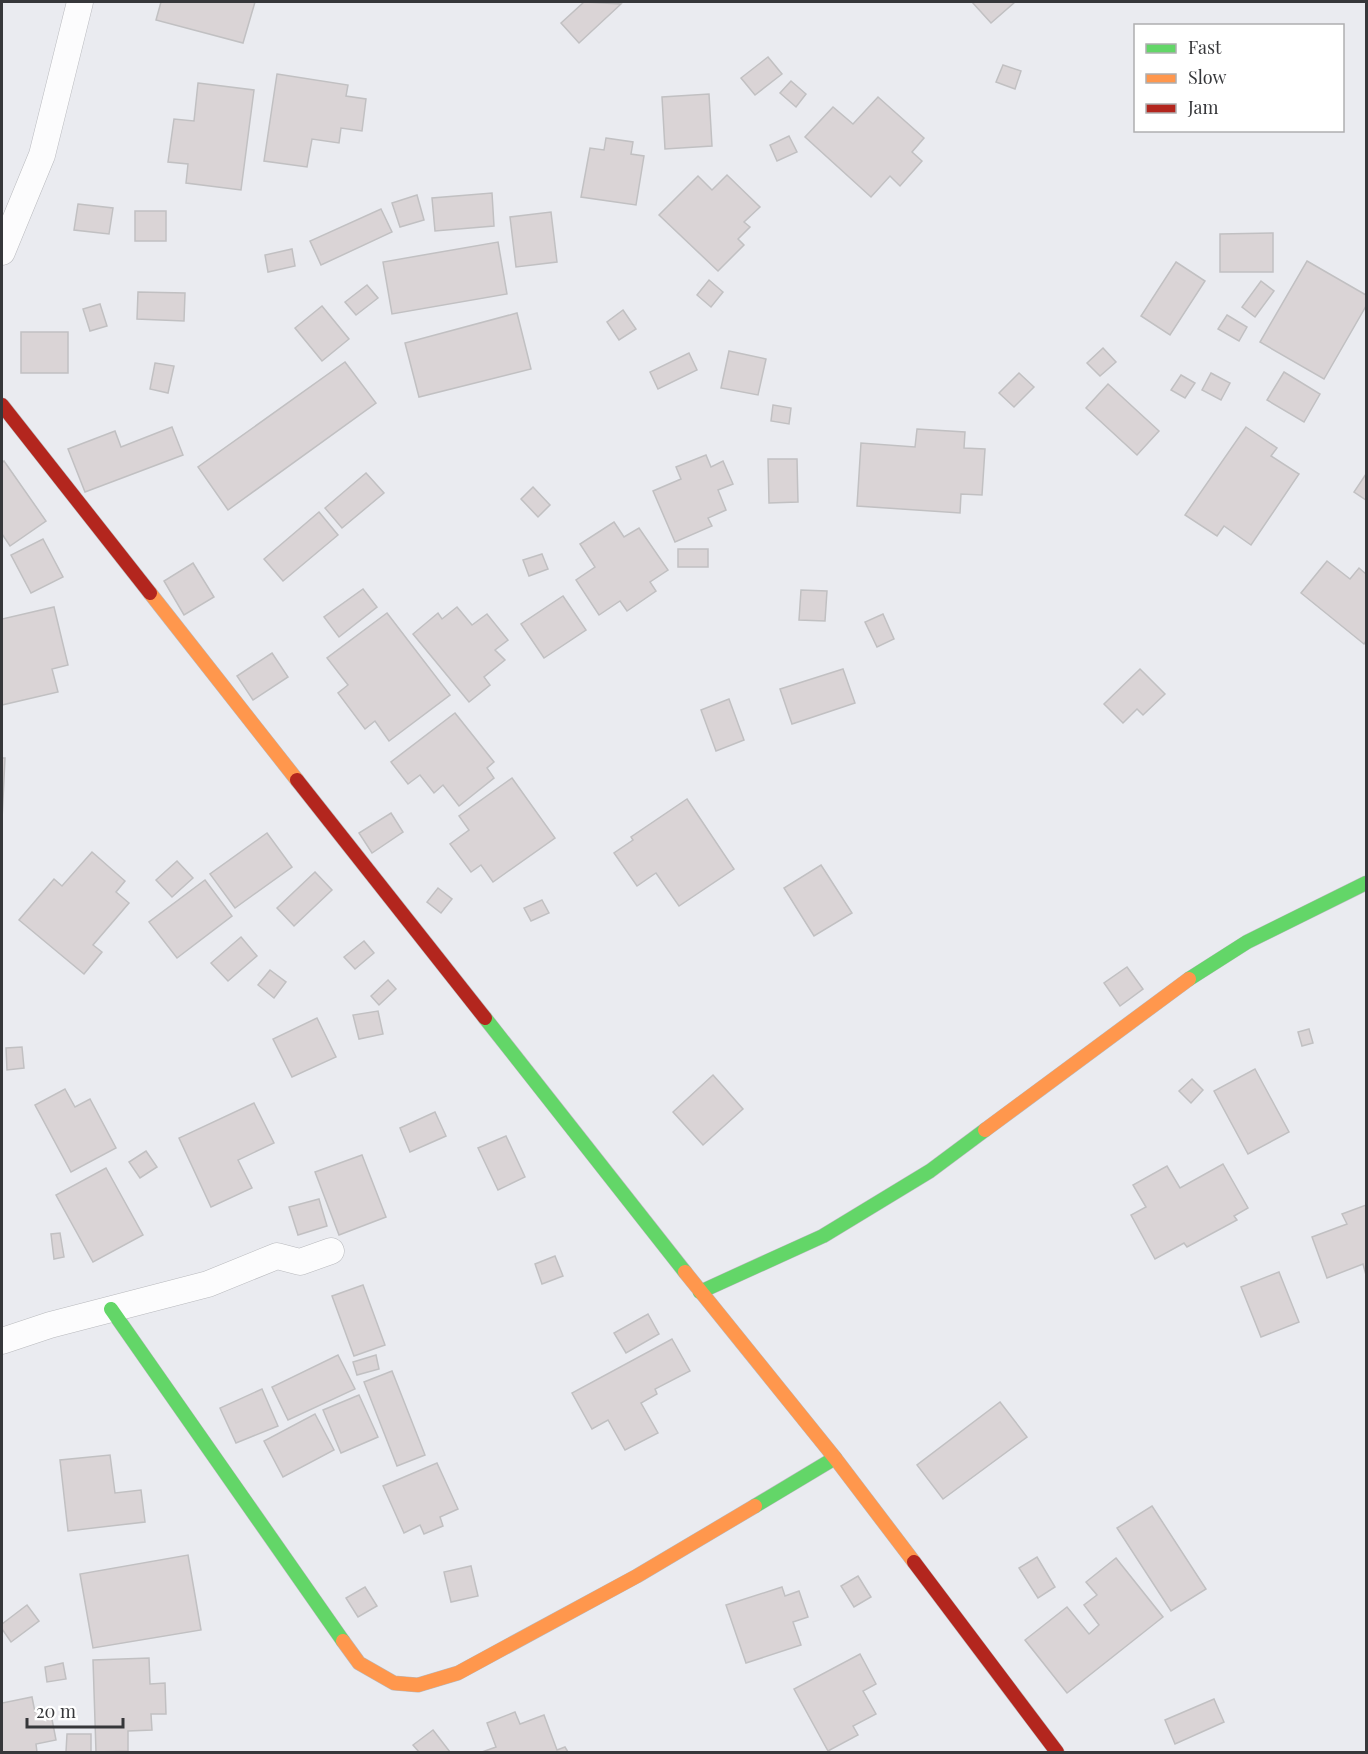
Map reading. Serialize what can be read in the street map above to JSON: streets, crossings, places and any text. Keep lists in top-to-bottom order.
{
  "legend": ["Fast", "Slow", "Jam"],
  "scale_bar": "20 m"
}
